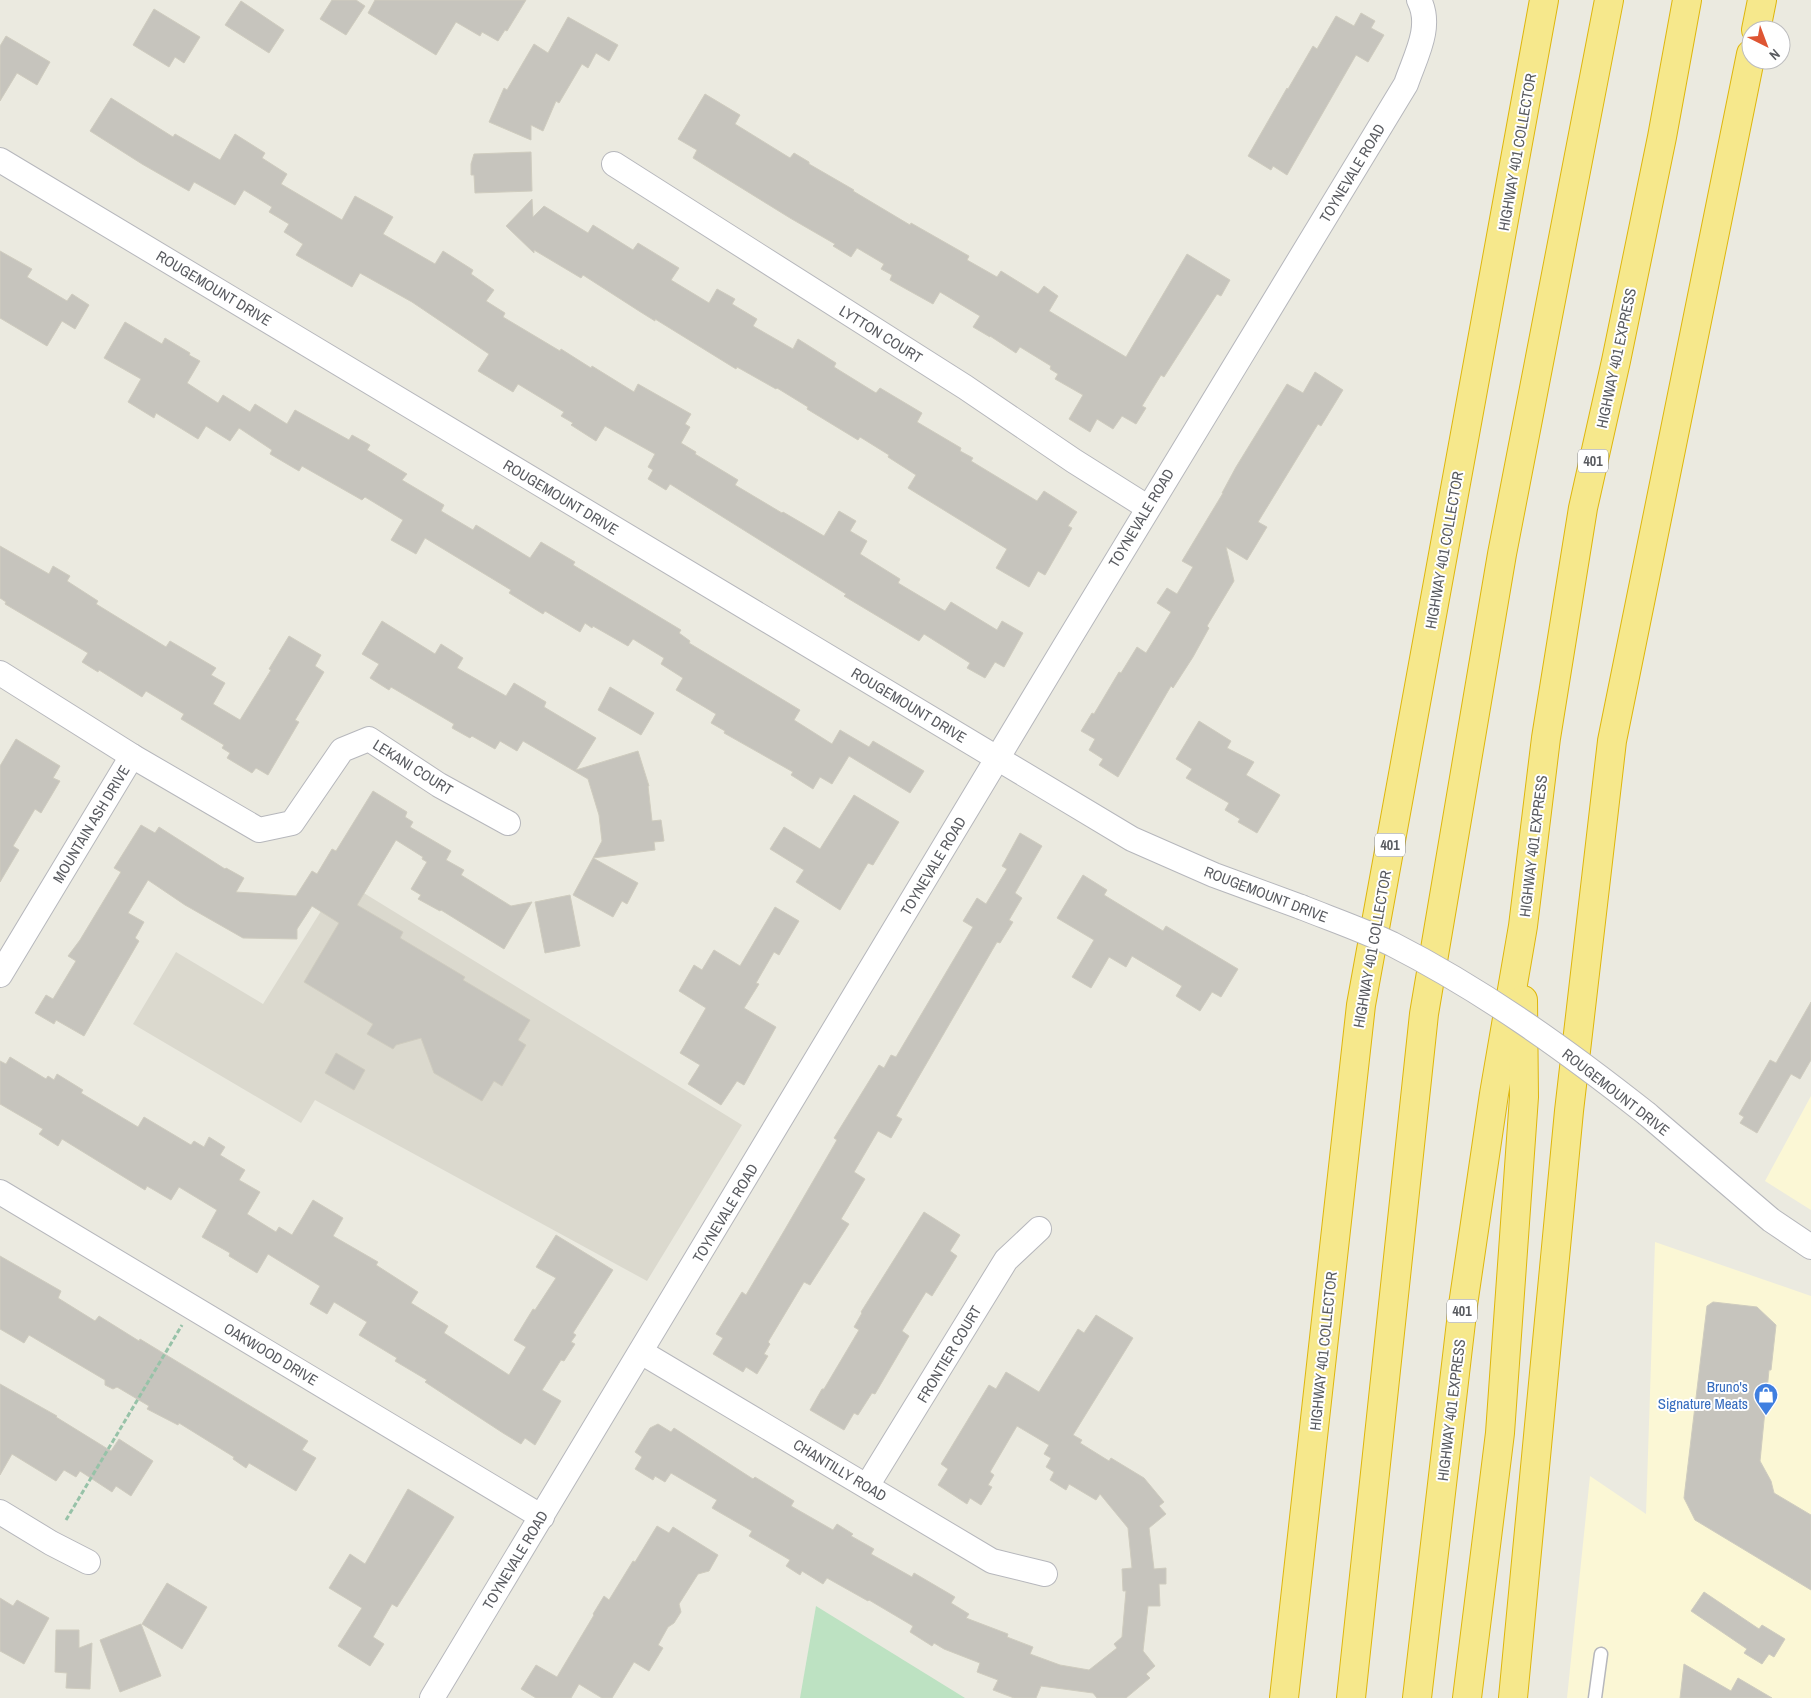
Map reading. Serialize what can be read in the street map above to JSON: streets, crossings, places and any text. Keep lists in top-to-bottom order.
{
  "streets": {
    "highway": ["HIGHWAY 401 COLLECTOR", "HIGHWAY 401 EXPRESS", "401"],
    "street": [
      "TOYNEVALE ROAD",
      "ROUGEMOUNT DRIVE",
      "LYTTON COURT",
      "LEKANI COURT",
      "MOUNTAIN ASH DRIVE",
      "OAKWOOD DRIVE",
      "FRONTIER COURT",
      "CHANTILLY ROAD"
    ]
  },
  "crossings": [
    ["TOYNEVALE ROAD", "ROUGEMOUNT DRIVE"],
    ["TOYNEVALE ROAD", "LYTTON COURT"],
    ["TOYNEVALE ROAD", "OAKWOOD DRIVE"],
    ["TOYNEVALE ROAD", "CHANTILLY ROAD"],
    ["LEKANI COURT", "MOUNTAIN ASH DRIVE"],
    ["FRONTIER COURT", "CHANTILLY ROAD"]
  ],
  "places": {
    "shop": ["Bruno's Signature Meats"]
  },
  "north": "bottom right"
}
